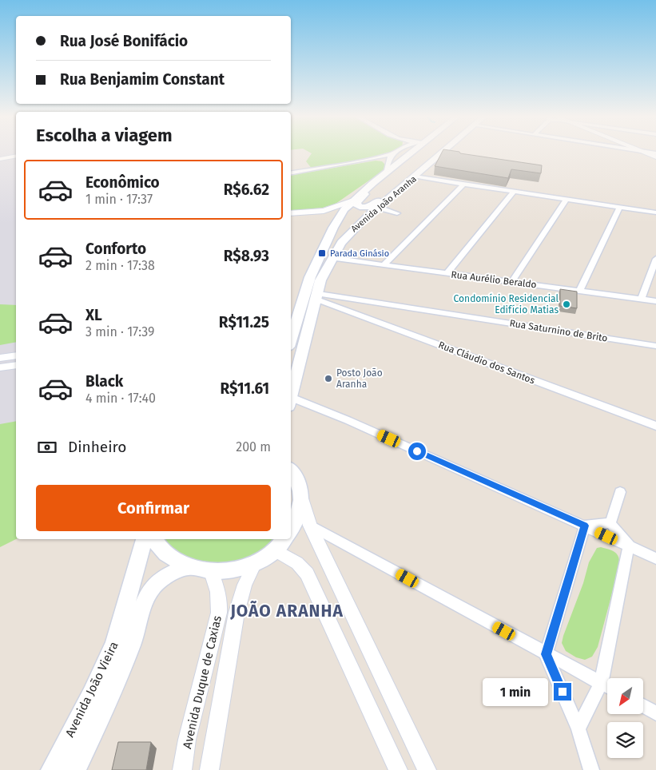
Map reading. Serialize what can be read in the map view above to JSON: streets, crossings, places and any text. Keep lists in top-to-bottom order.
{
  "streets": {
    "main road": ["Avenida João Aranha", "Avenida João Vieira"],
    "street": [
      "Rua Aurélio Beraldo",
      "Rua Saturnino de Brito",
      "Rua Cláudio dos Santos",
      "Avenida Duque de Caxias"
    ]
  },
  "crossings": [
    ["Avenida João Aranha", "Rua Aurélio Beraldo"],
    ["Avenida João Aranha", "Rua Saturnino de Brito"],
    ["Avenida João Aranha", "Rua Cláudio dos Santos"],
    ["Rua Saturnino de Brito", "Rua Cláudio dos Santos"]
  ],
  "districts": ["JOÃO ARANHA"],
  "places": {
    "transit": ["Parada Ginásio"],
    "other": ["Condomínio Residencial Edifício Matias", "Posto João Aranha"]
  },
  "north": "bottom left",
  "page": {
    "banner": ["Rua José Bonifácio", "Rua Benjamim Constant"],
    "heading": "Escolha a viagem",
    "list": [
      {
        "name": "Econômico",
        "note": "1 min · 17:37",
        "value": "R$6.62"
      },
      {
        "name": "Conforto",
        "note": "2 min · 17:38",
        "value": "R$8.93"
      },
      {
        "name": "XL",
        "note": "3 min · 17:39",
        "value": "R$11.25"
      },
      {
        "name": "Black",
        "note": "4 min · 17:40",
        "value": "R$11.61"
      }
    ],
    "pay": ["Dinheiro", "200 m"],
    "buttons": "Confirmar",
    "bubble": "1 min"
  }
}
